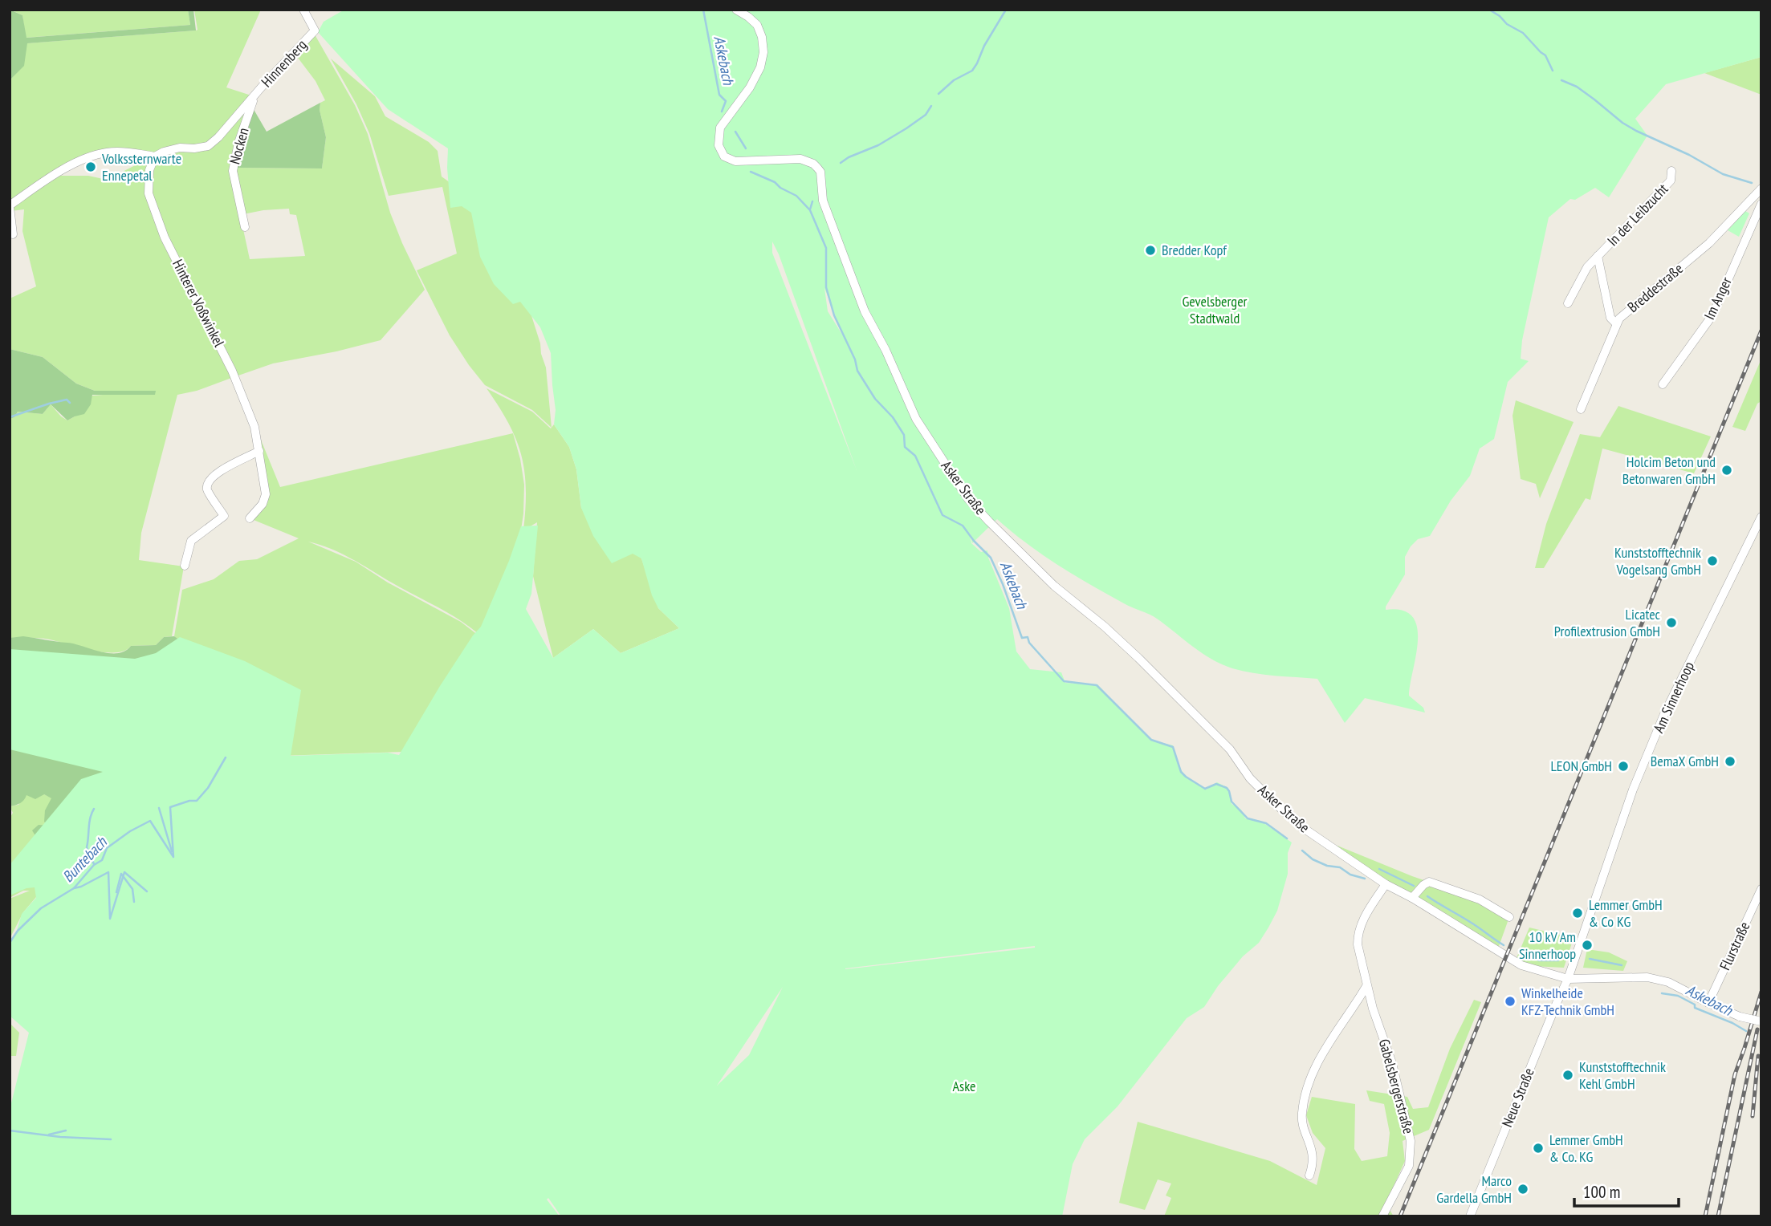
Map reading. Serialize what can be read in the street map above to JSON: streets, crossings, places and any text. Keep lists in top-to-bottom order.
{
  "streets": {
    "street": [
      "Hinnenberg",
      "Nocken",
      "In der Leibzucht",
      "Breddestraße",
      "Im Anger",
      "Hinterer Voßwinkel",
      "Asker Straße",
      "Am Sinnerhoop",
      "Flurstraße",
      "Gabelsbergerstraße",
      "Neue Straße"
    ]
  },
  "crossings": [
    ["Hinnenberg", "Nocken"],
    ["Hinnenberg", "Hinterer Voßwinkel"],
    ["In der Leibzucht", "Breddestraße"],
    ["Asker Straße", "Am Sinnerhoop"],
    ["Asker Straße", "Flurstraße"],
    ["Asker Straße", "Gabelsbergerstraße"],
    ["Asker Straße", "Neue Straße"],
    ["Am Sinnerhoop", "Neue Straße"]
  ],
  "water": ["Askebach", "Buntebach"],
  "parks": ["Gevelsberger Stadtwald", "Aske"],
  "places": [
    "Volkssternwarte Ennepetal",
    "Bredder Kopf",
    "Holcim Beton und Betonwaren GmbH",
    "Kunststofftechnik Vogelsang GmbH",
    "Licatec Profilextrusion GmbH",
    "BemaX GmbH",
    "LEON GmbH",
    "Lemmer GmbH & Co KG",
    "10 kV Am Sinnerhoop",
    "Winkelheide KFZ-Technik GmbH",
    "Kunststofftechnik Kehl GmbH",
    "Lemmer GmbH & Co. KG",
    "Marco Gardella GmbH"
  ],
  "scale_bar": "100 m"
}
